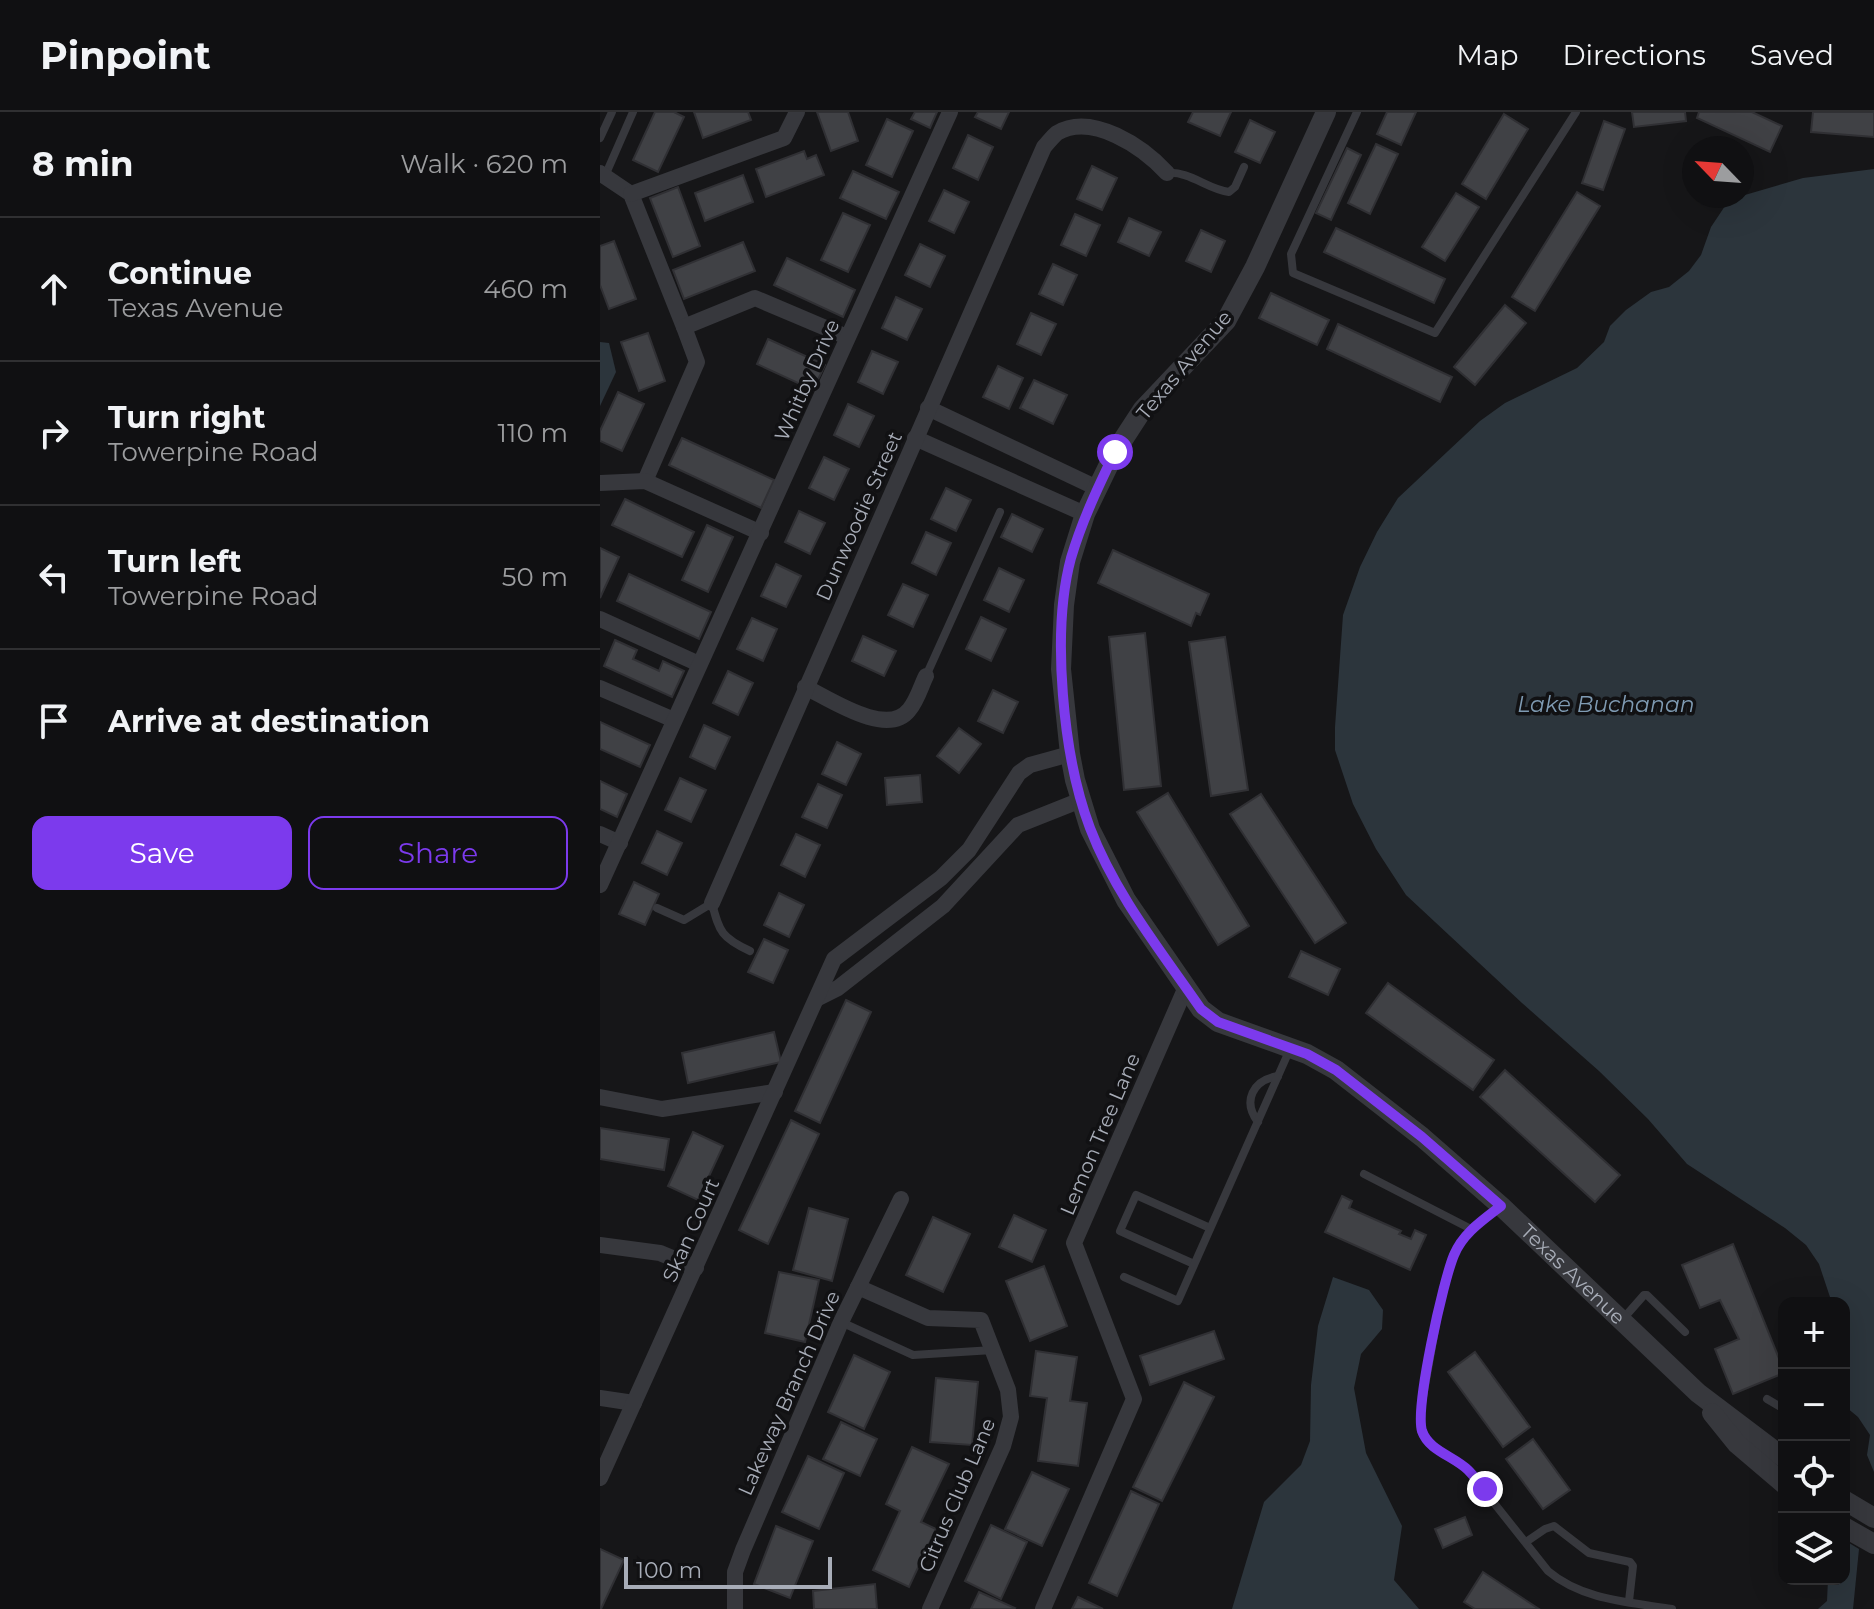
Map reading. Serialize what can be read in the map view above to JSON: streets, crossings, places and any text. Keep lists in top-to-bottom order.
{
  "streets": {
    "street": [
      "Texas Avenue",
      "Whitby Drive",
      "Dunwoodie Street",
      "Lemon Tree Lane",
      "Skan Court",
      "Lakeway Branch Drive",
      "Citrus Club Lane"
    ]
  },
  "crossings": [
    ["Texas Avenue", "Lemon Tree Lane"],
    ["Texas Avenue", "Skan Court"],
    ["Lakeway Branch Drive", "Citrus Club Lane"]
  ],
  "water": ["Lake Buchanan"],
  "scale_bar": "100 m",
  "north": "top left",
  "page": {
    "header": "Pinpoint",
    "nav": ["Map", "Directions", "Saved"],
    "heading": ["8 min", "Walk · 620 m"],
    "list": [
      ["Continue", "Texas Avenue", "460 m"],
      ["Turn right", "Towerpine Road", "110 m"],
      ["Turn left", "Towerpine Road", "50 m"],
      "Arrive at destination"
    ],
    "buttons": ["Save", "Share"],
    "map_buttons": ["+", "−"],
    "scale": "100 m"
  }
}
